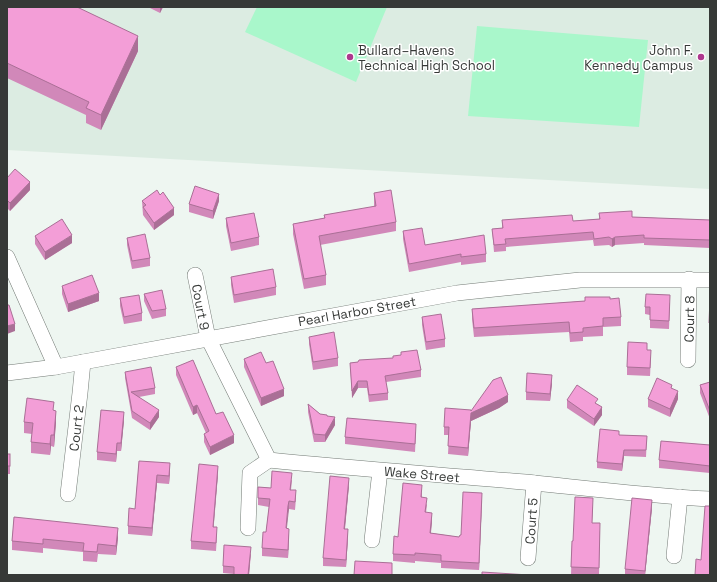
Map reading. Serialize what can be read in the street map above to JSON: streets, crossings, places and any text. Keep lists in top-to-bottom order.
{
  "streets": {
    "street": [
      "Court 9",
      "Pearl Harbor Street",
      "Court 8",
      "Court 2",
      "Wake Street",
      "Court 5"
    ]
  },
  "crossings": [
    ["Court 9", "Pearl Harbor Street"],
    ["Pearl Harbor Street", "Court 8"],
    ["Pearl Harbor Street", "Court 2"],
    ["Wake Street", "Court 5"]
  ],
  "places": ["Bullard–Havens Technical High School", "John F. Kennedy Campus"]
}
